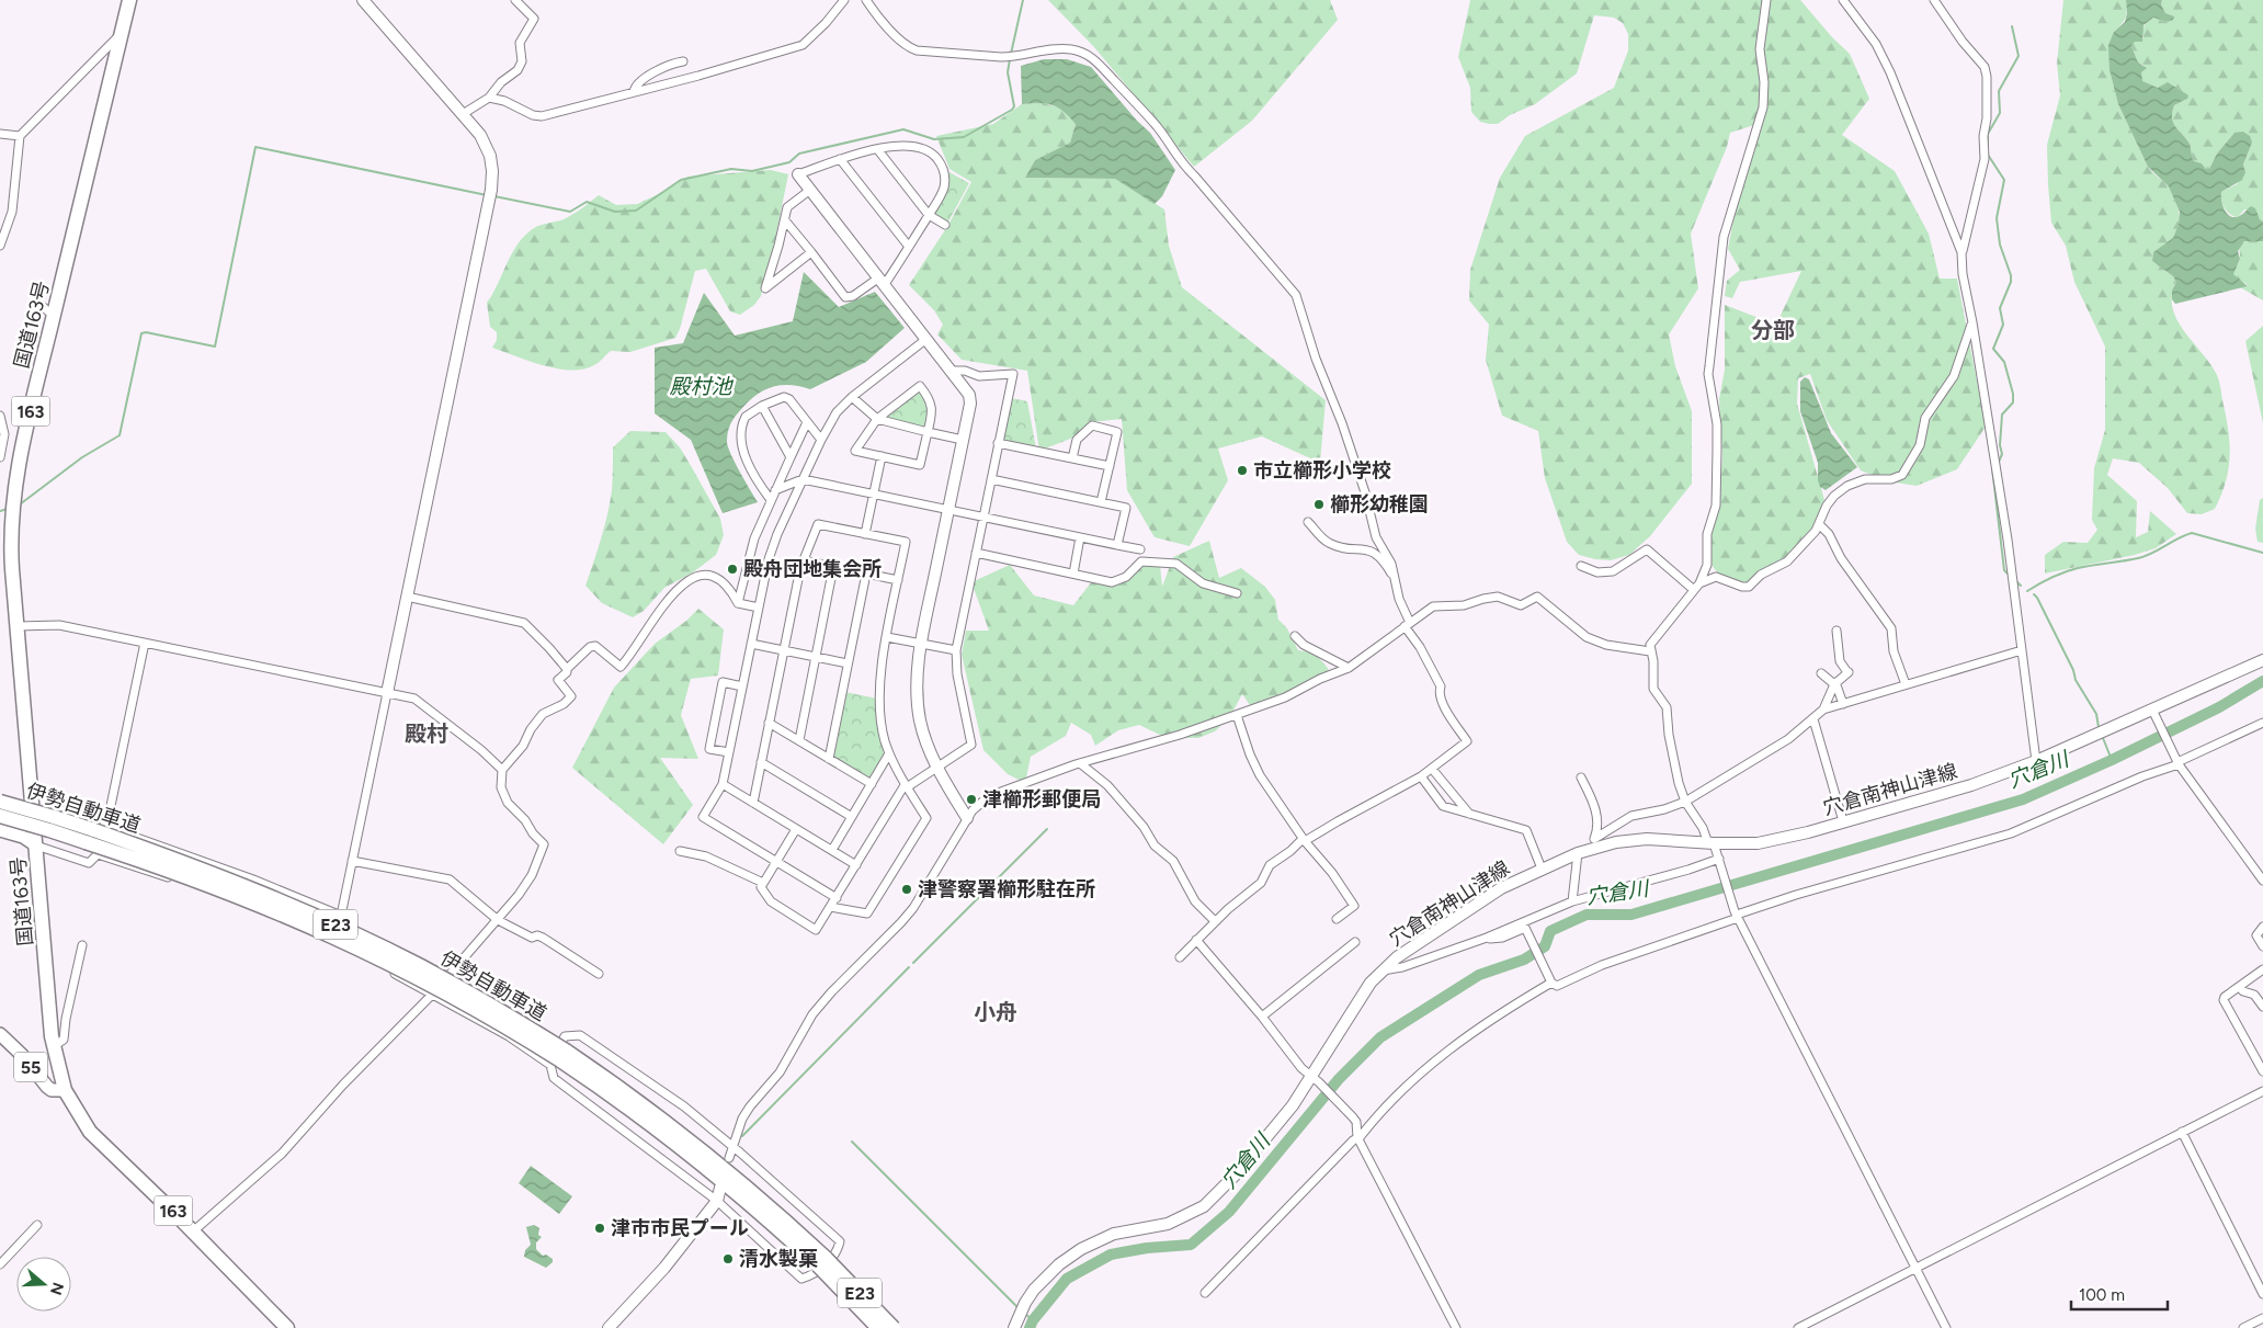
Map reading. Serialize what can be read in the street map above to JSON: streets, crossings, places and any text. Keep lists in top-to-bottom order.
{
  "streets": {
    "highway": [
      "国道163号",
      "163",
      "伊勢自動車道",
      "E23"
    ],
    "main road": ["55"],
    "street": ["穴倉南神山津線"]
  },
  "crossings": [
    ["国道163号", "55"]
  ],
  "districts": ["分部", "殿村", "小舟"],
  "water": ["殿村池", "穴倉川"],
  "places": [
    "市立櫛形小学校",
    "櫛形幼稚園",
    "殿舟団地集会所",
    "津櫛形郵便局",
    "津警察署櫛形駐在所",
    "津市市民プール",
    "清水製菓"
  ],
  "scale_bar": "100 m",
  "north": "right"
}
